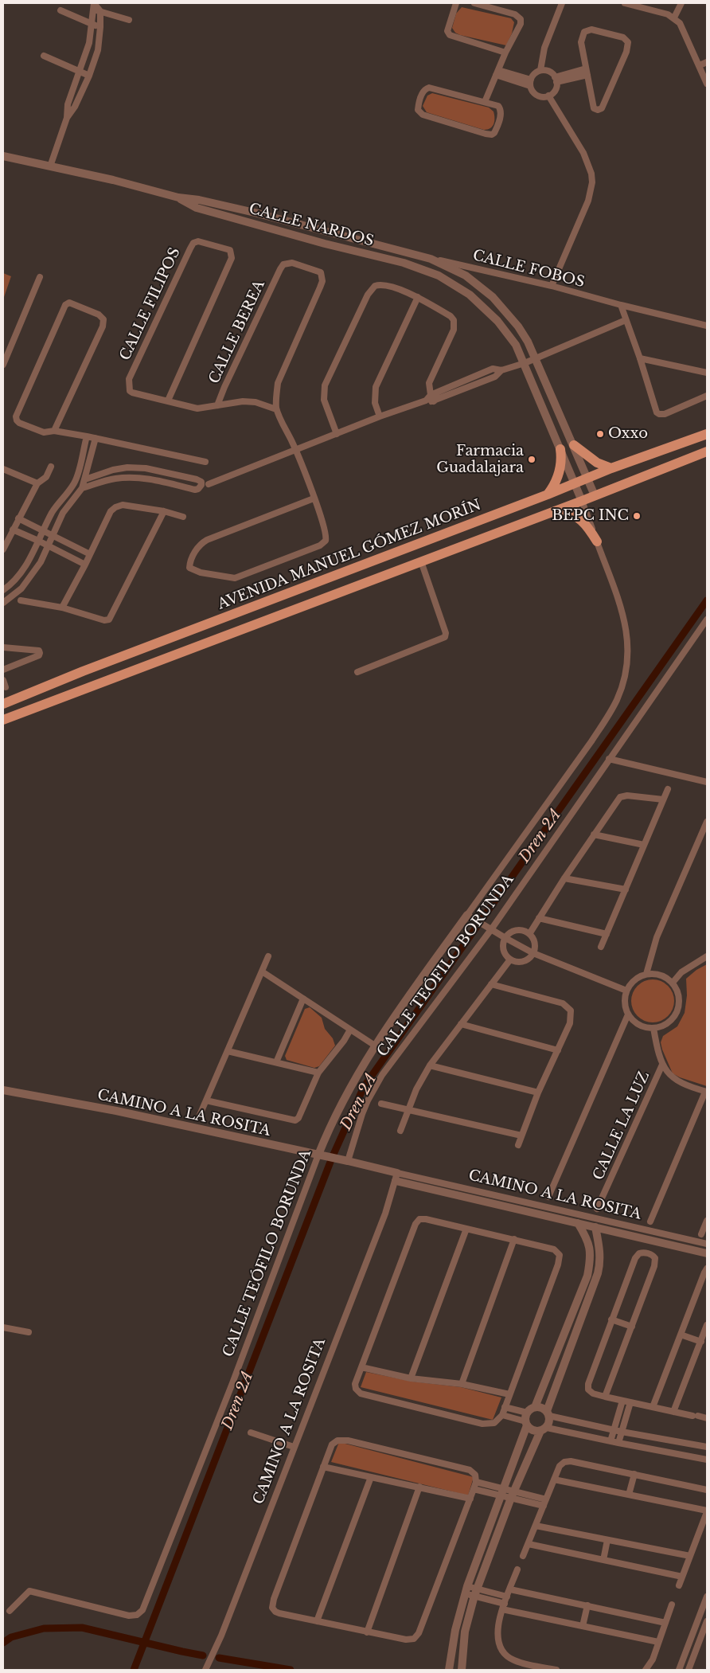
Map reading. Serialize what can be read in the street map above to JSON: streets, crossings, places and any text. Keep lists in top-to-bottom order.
{
  "streets": {
    "main road": ["AVENIDA MANUEL GÓMEZ MORÍN"],
    "street": [
      "CALLE NARDOS",
      "CALLE FOBOS",
      "CALLE FILIPOS",
      "CALLE BEREA",
      "CALLE TEÓFILO BORUNDA",
      "CAMINO A LA ROSITA",
      "CALLE LA LUZ"
    ]
  },
  "crossings": [
    ["CALLE NARDOS", "CALLE FOBOS"],
    ["CALLE NARDOS", "AVENIDA MANUEL GÓMEZ MORÍN"],
    ["CALLE TEÓFILO BORUNDA", "CAMINO A LA ROSITA"]
  ],
  "water": ["Dren 2A"],
  "places": ["Oxxo", "Farmacia Guadalajara", "BEPC INC"]
}
